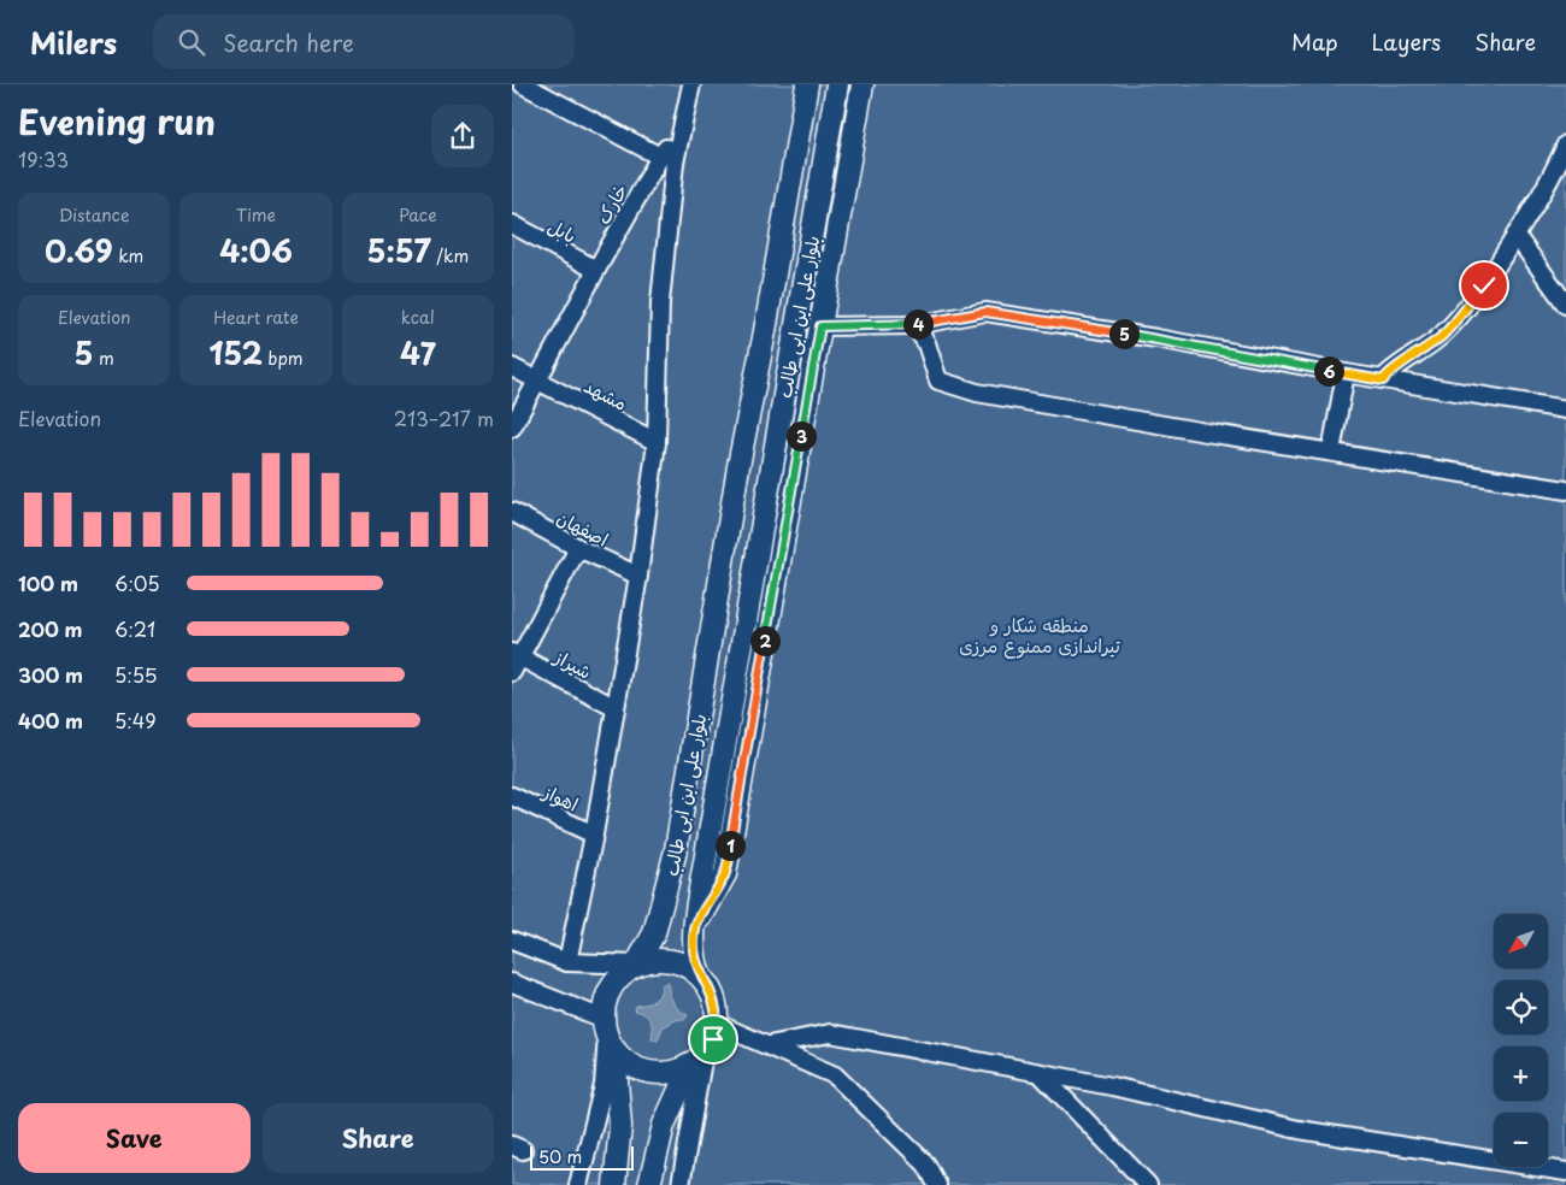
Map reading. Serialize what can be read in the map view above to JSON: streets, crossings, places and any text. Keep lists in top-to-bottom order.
{
  "streets": {
    "main road": ["بلوار علی ابن ابی طالب"],
    "street": [
      "خارک",
      "بابل",
      "مشهد",
      "اصفهان",
      "شیراز",
      "اهواز"
    ]
  },
  "crossings": [
    ["خارک", "بابل"],
    ["خارک", "مشهد"]
  ],
  "parks": ["منطقه شکار و تیراندازی ممنوع مرزی"],
  "scale_bar": "50 m",
  "north": "bottom left",
  "page": {
    "header": "Milers",
    "search": "Search here",
    "nav": ["Map", "Layers", "Share"],
    "heading": ["Evening run", "19:33"],
    "stats": [
      ["Distance", "0.69 km"],
      ["Time", "4:06"],
      ["Pace", "5:57 /km"],
      ["Elevation", "5 m"],
      ["Heart rate", "152 bpm"],
      ["kcal", "47"]
    ],
    "pins": [
      "4",
      "5",
      "6",
      "3",
      "2",
      "1"
    ],
    "chart": ["Elevation", "213–217 m"],
    "list": [
      {
        "name": "100 m",
        "note": "6:05"
      },
      {
        "name": "200 m",
        "note": "6:21"
      },
      {
        "name": "300 m",
        "note": "5:55"
      },
      {
        "name": "400 m",
        "note": "5:49"
      }
    ],
    "map_buttons": ["+", "−"],
    "buttons": ["Save", "Share"],
    "scale": "50 m"
  }
}
